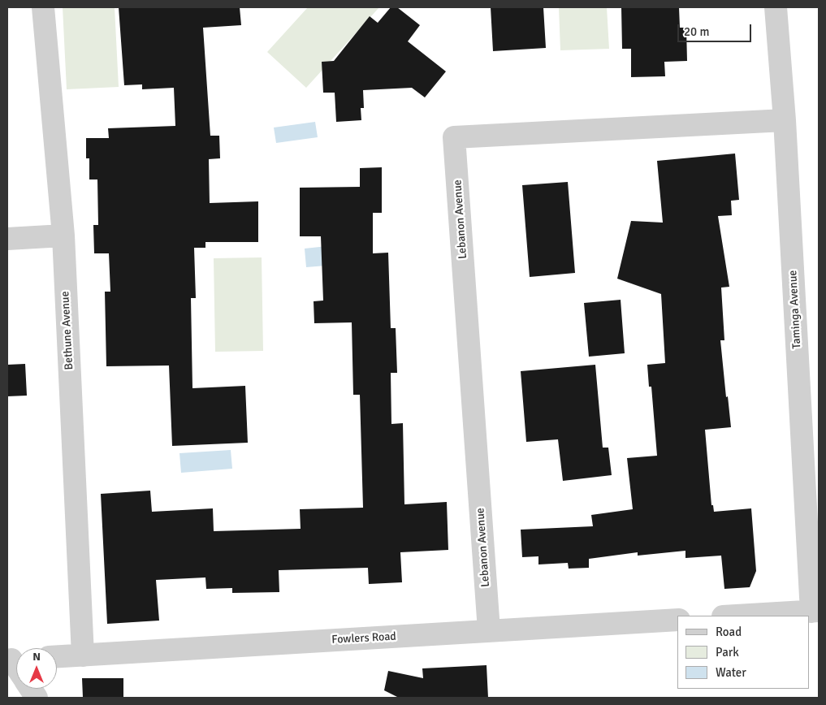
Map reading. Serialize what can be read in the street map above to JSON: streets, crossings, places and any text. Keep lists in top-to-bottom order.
{
  "streets": {
    "street": [
      "Lebanon Avenue",
      "Taminga Avenue",
      "Bethune Avenue",
      "Fowlers Road"
    ]
  },
  "crossings": [
    ["Lebanon Avenue", "Taminga Avenue"],
    ["Lebanon Avenue", "Fowlers Road"],
    ["Bethune Avenue", "Fowlers Road"]
  ],
  "legend": ["Road", "Park", "Water"],
  "scale_bar": "20 m",
  "north": "top"
}
